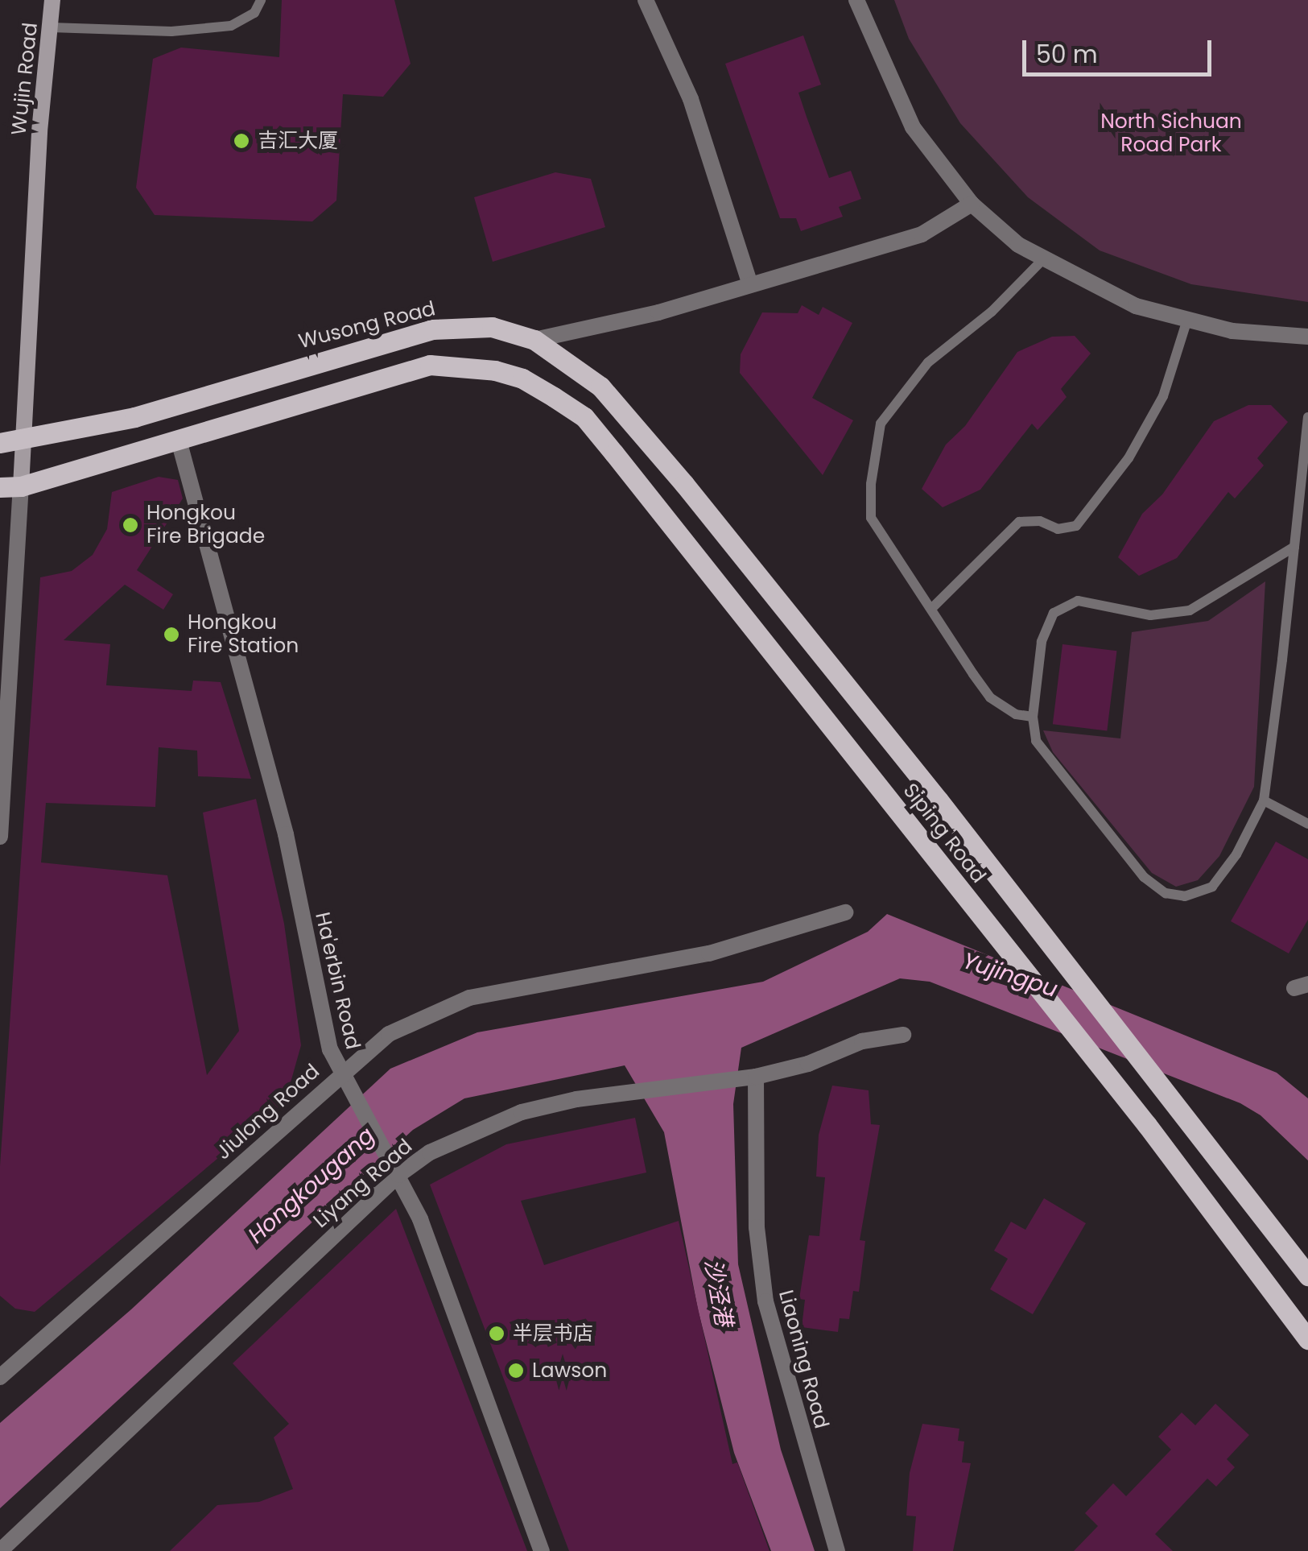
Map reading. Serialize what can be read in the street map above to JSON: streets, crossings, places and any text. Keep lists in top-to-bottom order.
{
  "streets": {
    "main road": ["Wusong Road", "Siping Road"],
    "street": [
      "Wujin Road",
      "Ha'erbin Road",
      "Jiulong Road",
      "Liyang Road",
      "Liaoning Road"
    ]
  },
  "crossings": [
    ["Wujin Road", "Wusong Road"],
    ["Wusong Road", "Siping Road"],
    ["Siping Road", "Ha'erbin Road"],
    ["Ha'erbin Road", "Jiulong Road"],
    ["Ha'erbin Road", "Liyang Road"],
    ["Liyang Road", "Liaoning Road"]
  ],
  "water": ["Yujingpu", "Hongkougang", "沙泾港"],
  "parks": ["North Sichuan Road Park"],
  "places": [
    "吉汇大厦",
    "Hongkou Fire Brigade",
    "Hongkou Fire Station",
    "半层书店",
    "Lawson"
  ],
  "scale_bar": "50 m"
}
